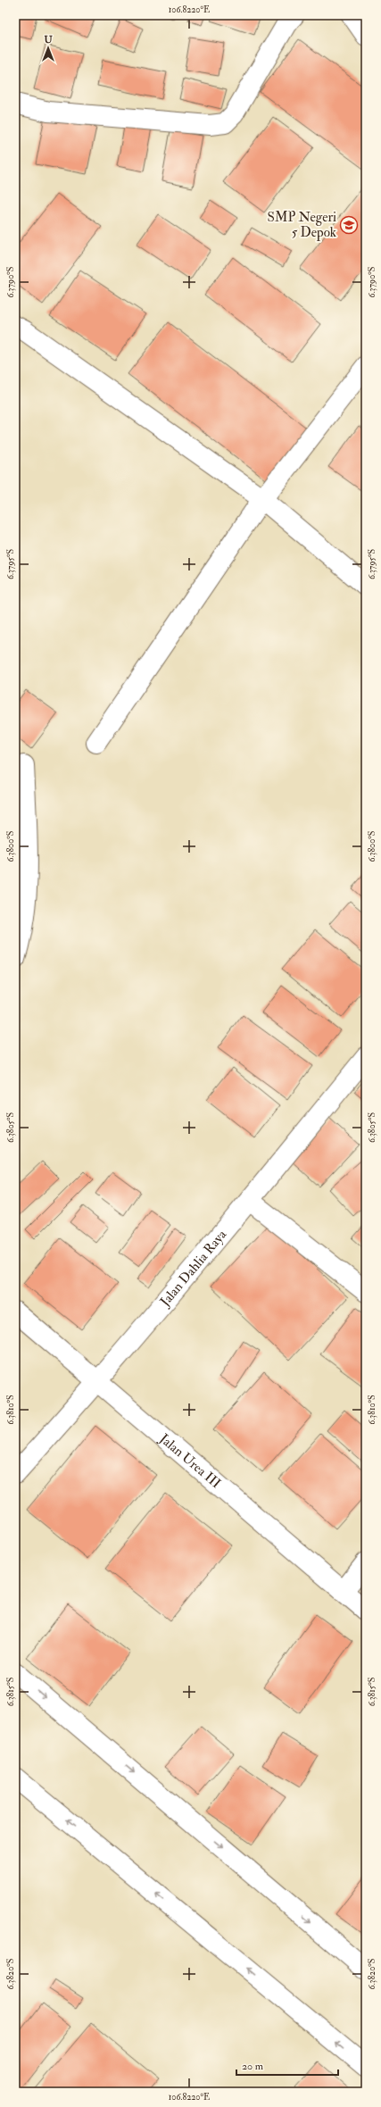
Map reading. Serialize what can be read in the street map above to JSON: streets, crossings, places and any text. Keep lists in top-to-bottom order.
{
  "streets": {
    "street": ["Jalan Dahlia Raya", "Jalan Urea III"]
  },
  "crossings": [
    ["Jalan Dahlia Raya", "Jalan Urea III"]
  ],
  "places": {
    "school or university": ["SMP Negeri 5 Depok"]
  },
  "scale_bar": "20 m",
  "north": "top",
  "coordinates": [
    "106.8220°E",
    "6.3790°S",
    "6.3795°S",
    "6.3800°S",
    "6.3805°S",
    "6.3810°S",
    "6.3815°S",
    "6.3820°S"
  ]
}
